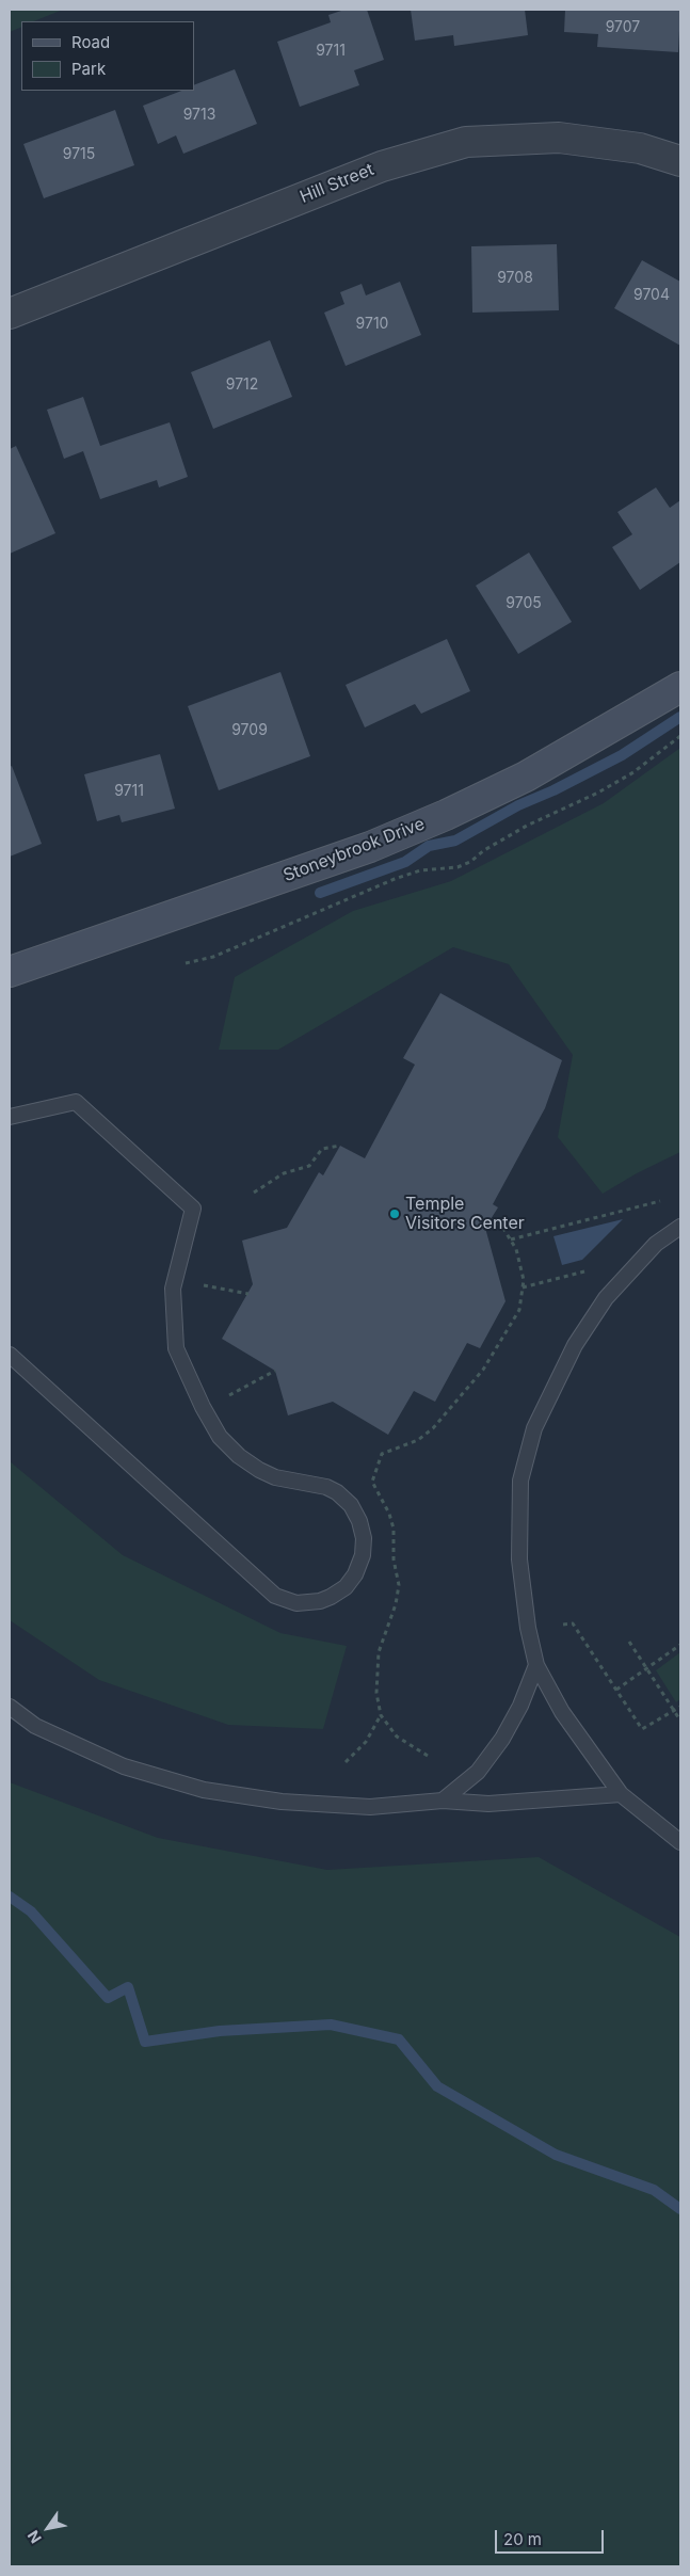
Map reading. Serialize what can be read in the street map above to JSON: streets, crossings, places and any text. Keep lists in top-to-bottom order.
{
  "streets": {
    "street": ["Hill Street", "Stoneybrook Drive"]
  },
  "places": ["Temple Visitors Center"],
  "house_numbers": [
    "9707",
    "9711",
    "9713",
    "9715",
    "9708",
    "9704",
    "9710",
    "9712",
    "9705",
    "9709",
    "9711"
  ],
  "legend": ["Road", "Park"],
  "scale_bar": "20 m",
  "north": "bottom left"
}
